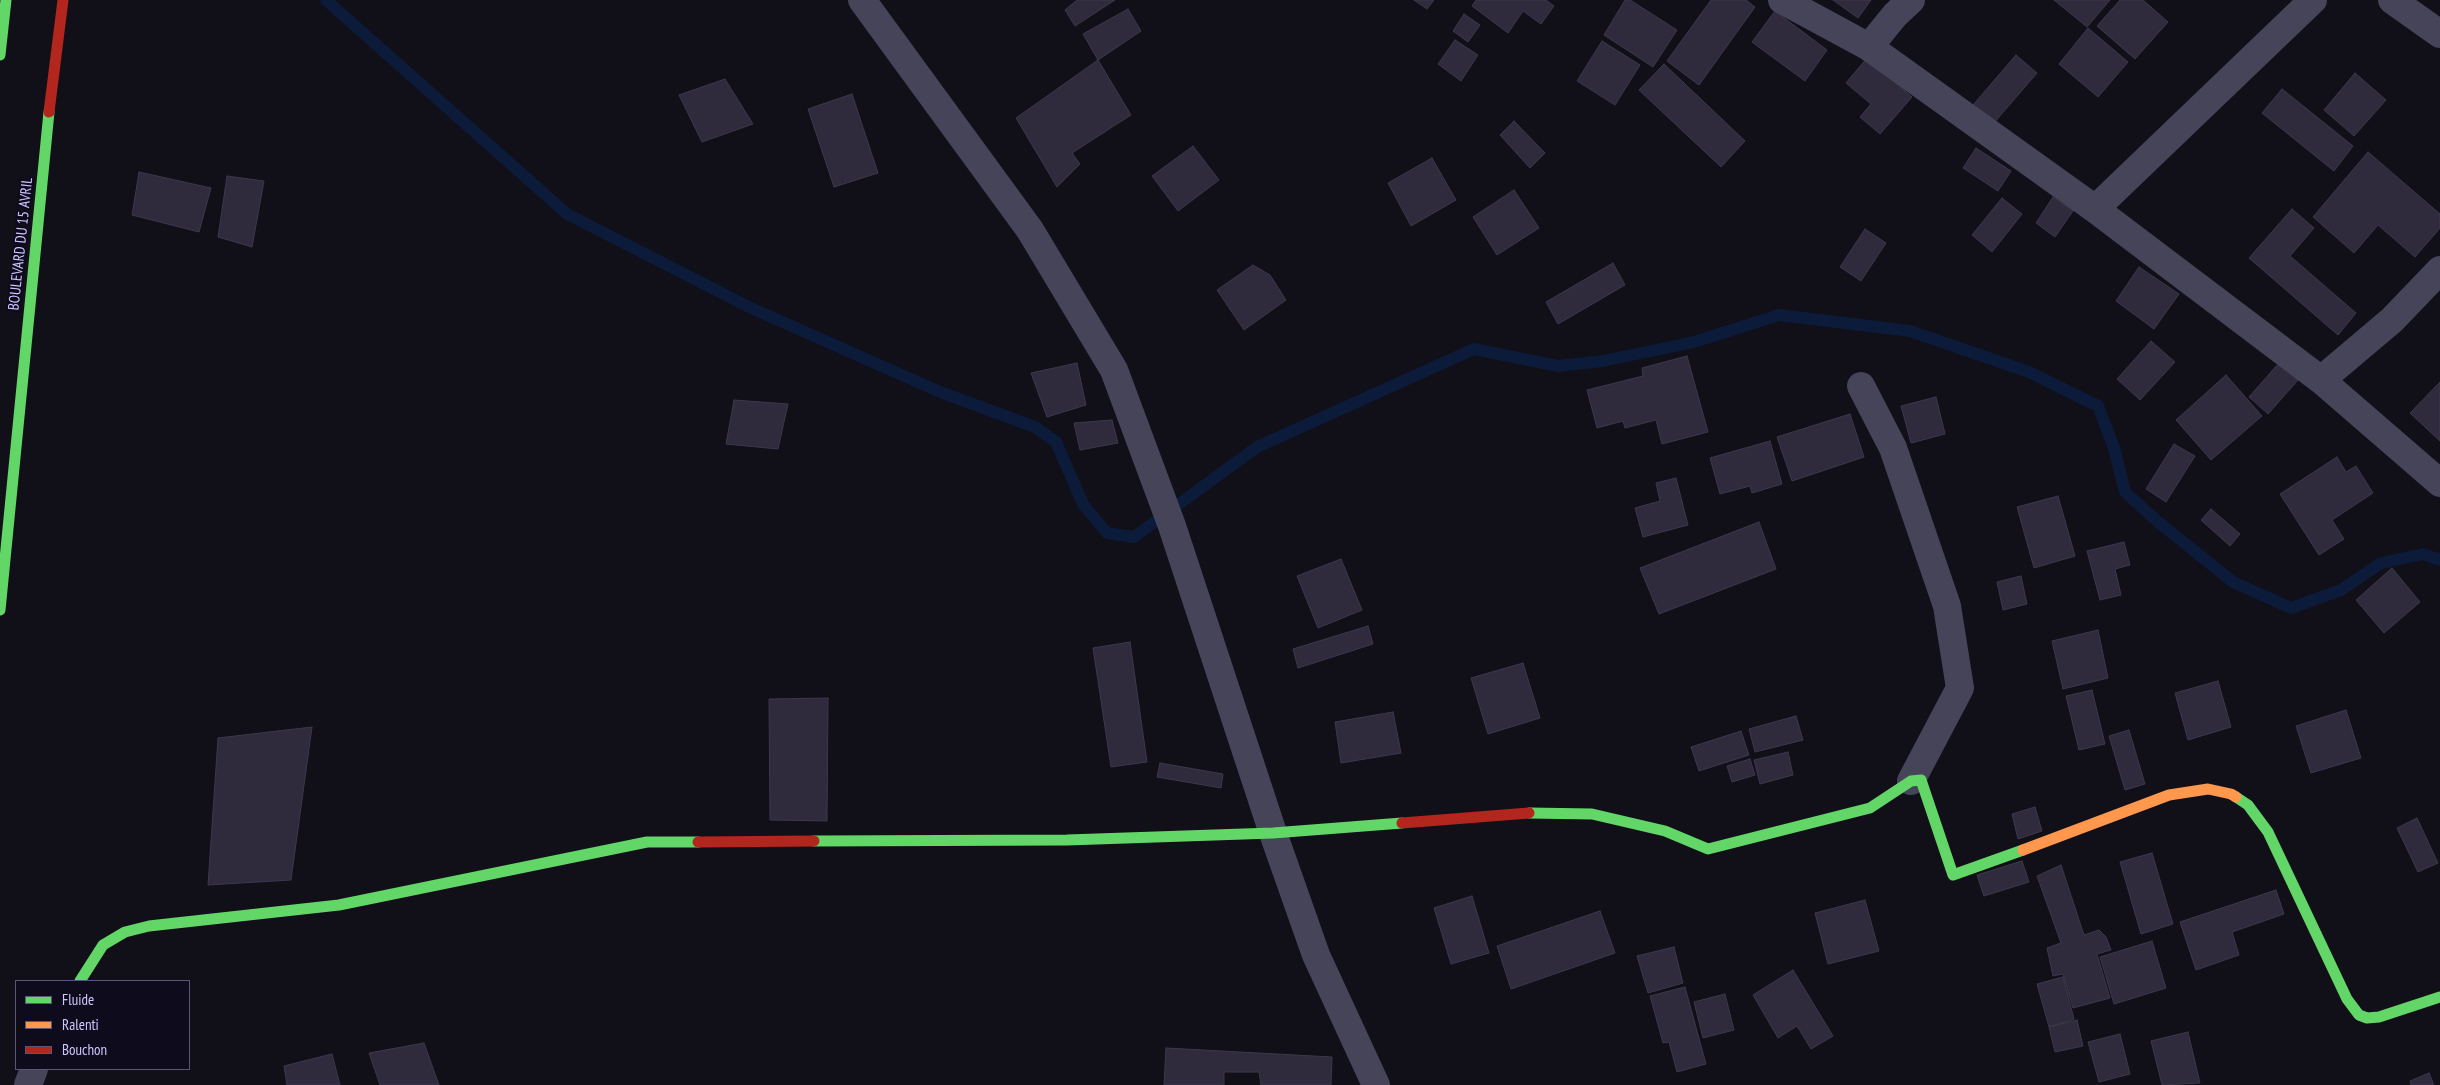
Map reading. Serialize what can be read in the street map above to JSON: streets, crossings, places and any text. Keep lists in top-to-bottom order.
{
  "streets": {
    "main road": ["BOULEVARD DU 15 AVRIL"]
  },
  "legend": ["Fluide", "Ralenti", "Bouchon"]
}
